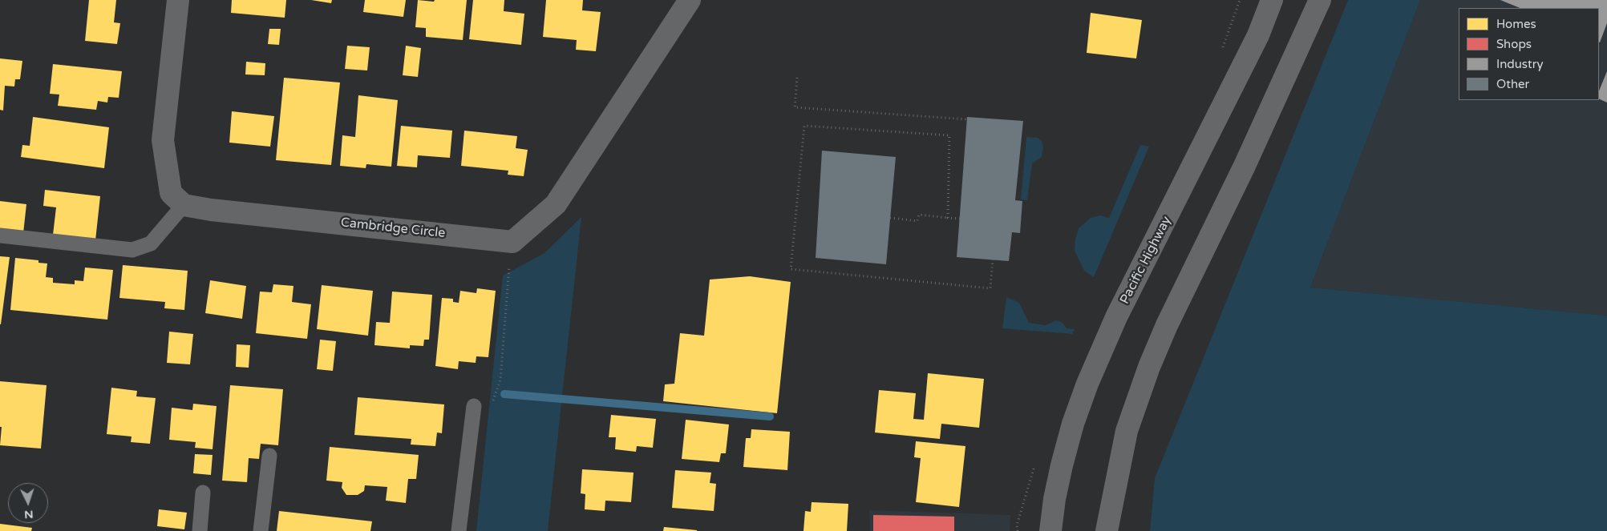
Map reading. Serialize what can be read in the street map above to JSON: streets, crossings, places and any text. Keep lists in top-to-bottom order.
{
  "streets": {
    "main road": ["Pacific Highway"],
    "street": ["Cambridge Circle"]
  },
  "legend": [
    "Homes",
    "Shops",
    "Industry",
    "Other"
  ],
  "north": "bottom"
}
